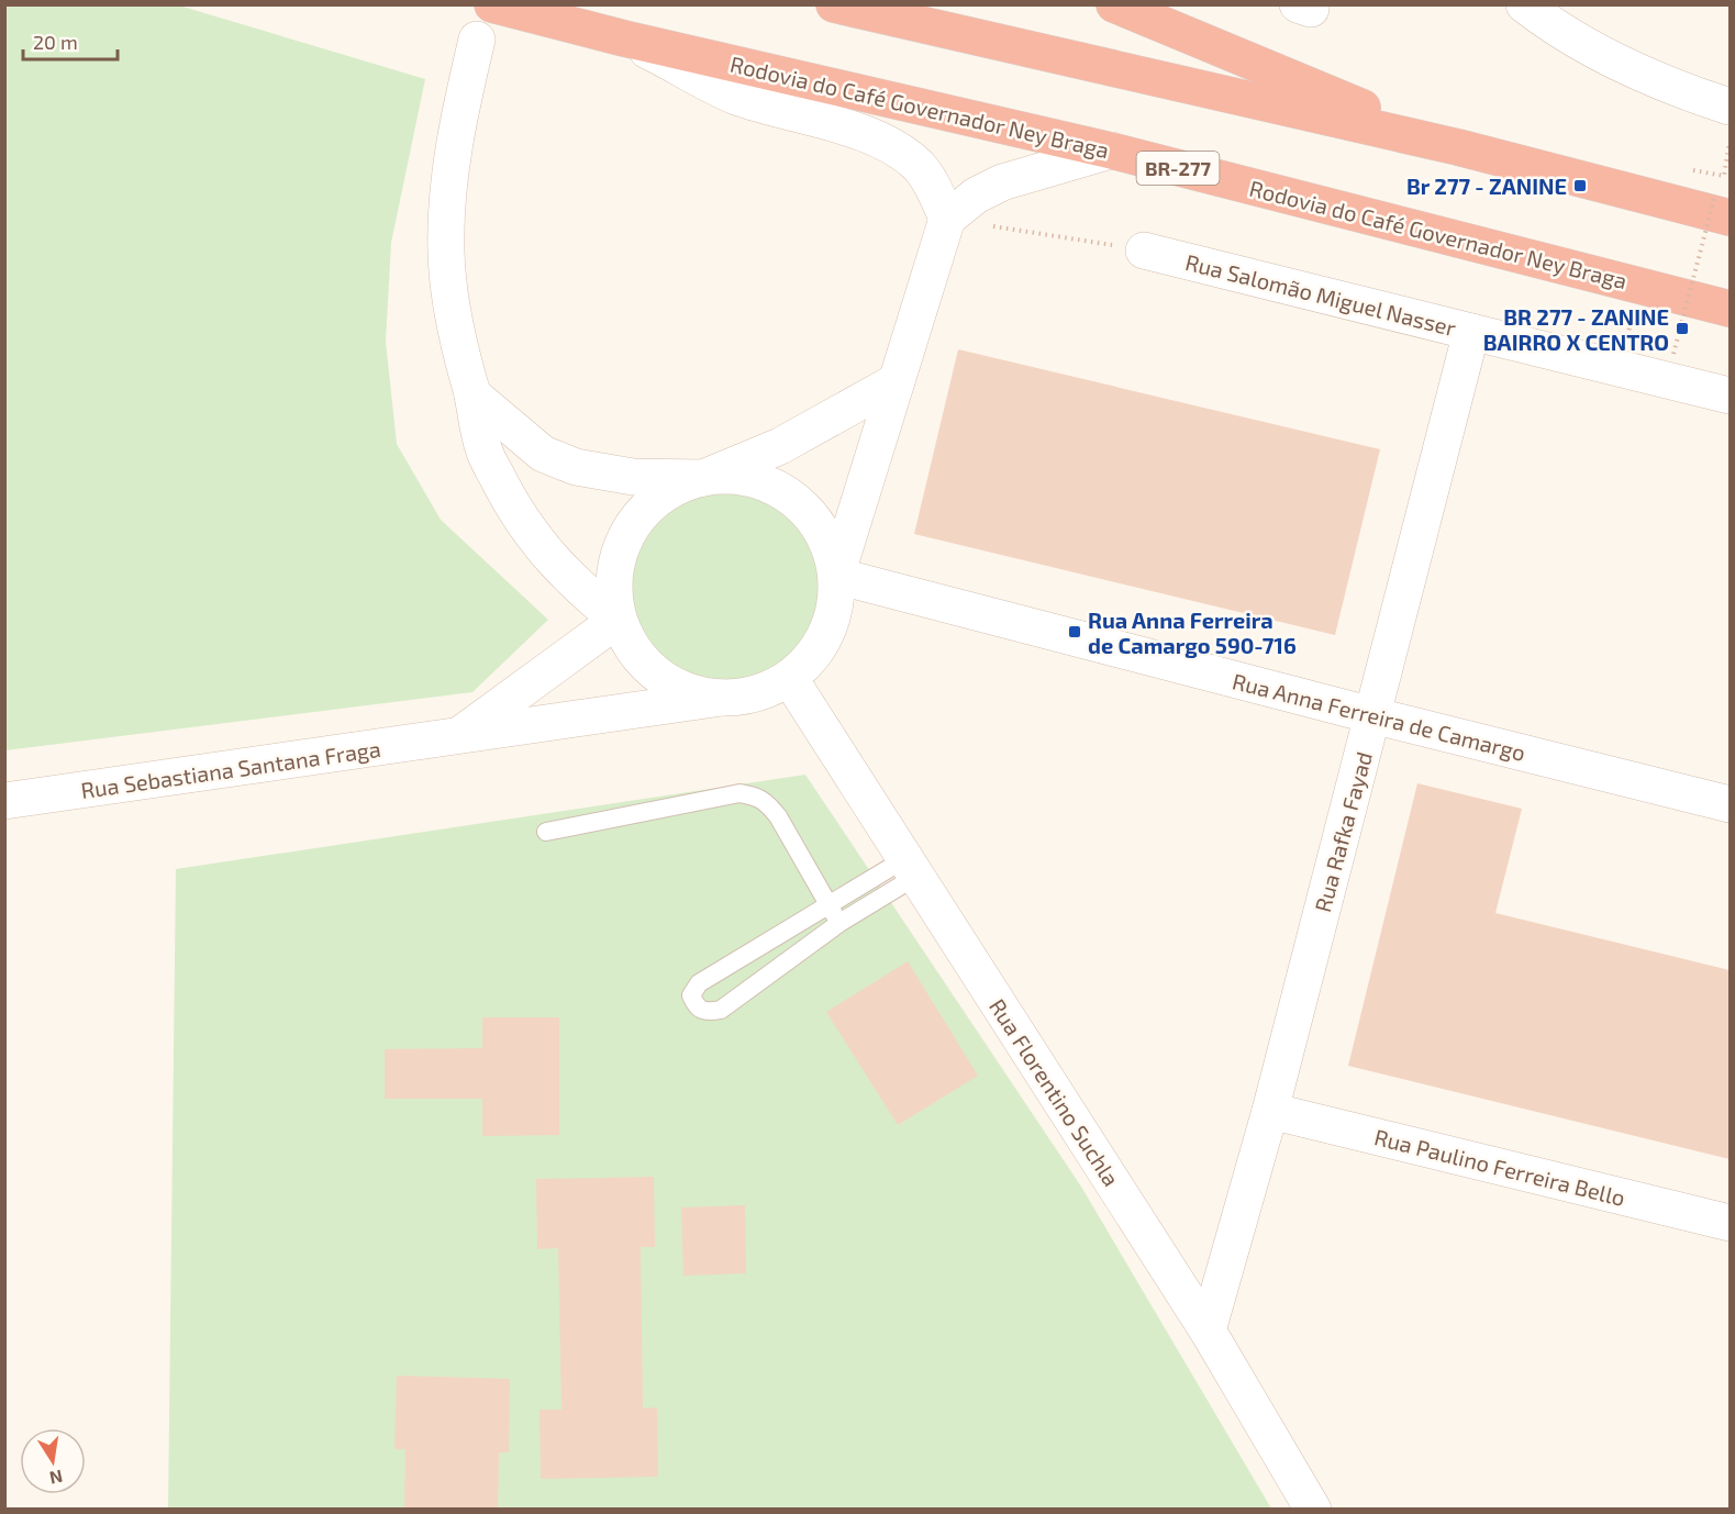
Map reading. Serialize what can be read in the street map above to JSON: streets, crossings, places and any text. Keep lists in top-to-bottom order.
{
  "streets": {
    "highway": ["Rodovia do Café Governador Ney Braga", "BR-277"],
    "street": [
      "Rua Salomão Miguel Nasser",
      "Rua Anna Ferreira de Camargo",
      "Rua Sebastiana Santana Fraga",
      "Rua Rafka Fayad",
      "Rua Florentino Suchla",
      "Rua Paulino Ferreira Bello"
    ]
  },
  "crossings": [
    ["Rua Salomão Miguel Nasser", "Rua Rafka Fayad"],
    ["Rua Anna Ferreira de Camargo", "Rua Sebastiana Santana Fraga"],
    ["Rua Anna Ferreira de Camargo", "Rua Rafka Fayad"],
    ["Rua Anna Ferreira de Camargo", "Rua Florentino Suchla"],
    ["Rua Sebastiana Santana Fraga", "Rua Florentino Suchla"],
    ["Rua Rafka Fayad", "Rua Florentino Suchla"],
    ["Rua Rafka Fayad", "Rua Paulino Ferreira Bello"]
  ],
  "places": {
    "transit": ["Br 277 - ZANINE", "BR 277 - ZANINE BAIRRO X CENTRO", "Rua Anna Ferreira de Camargo 590-716"]
  },
  "scale_bar": "20 m",
  "north": "bottom"
}
